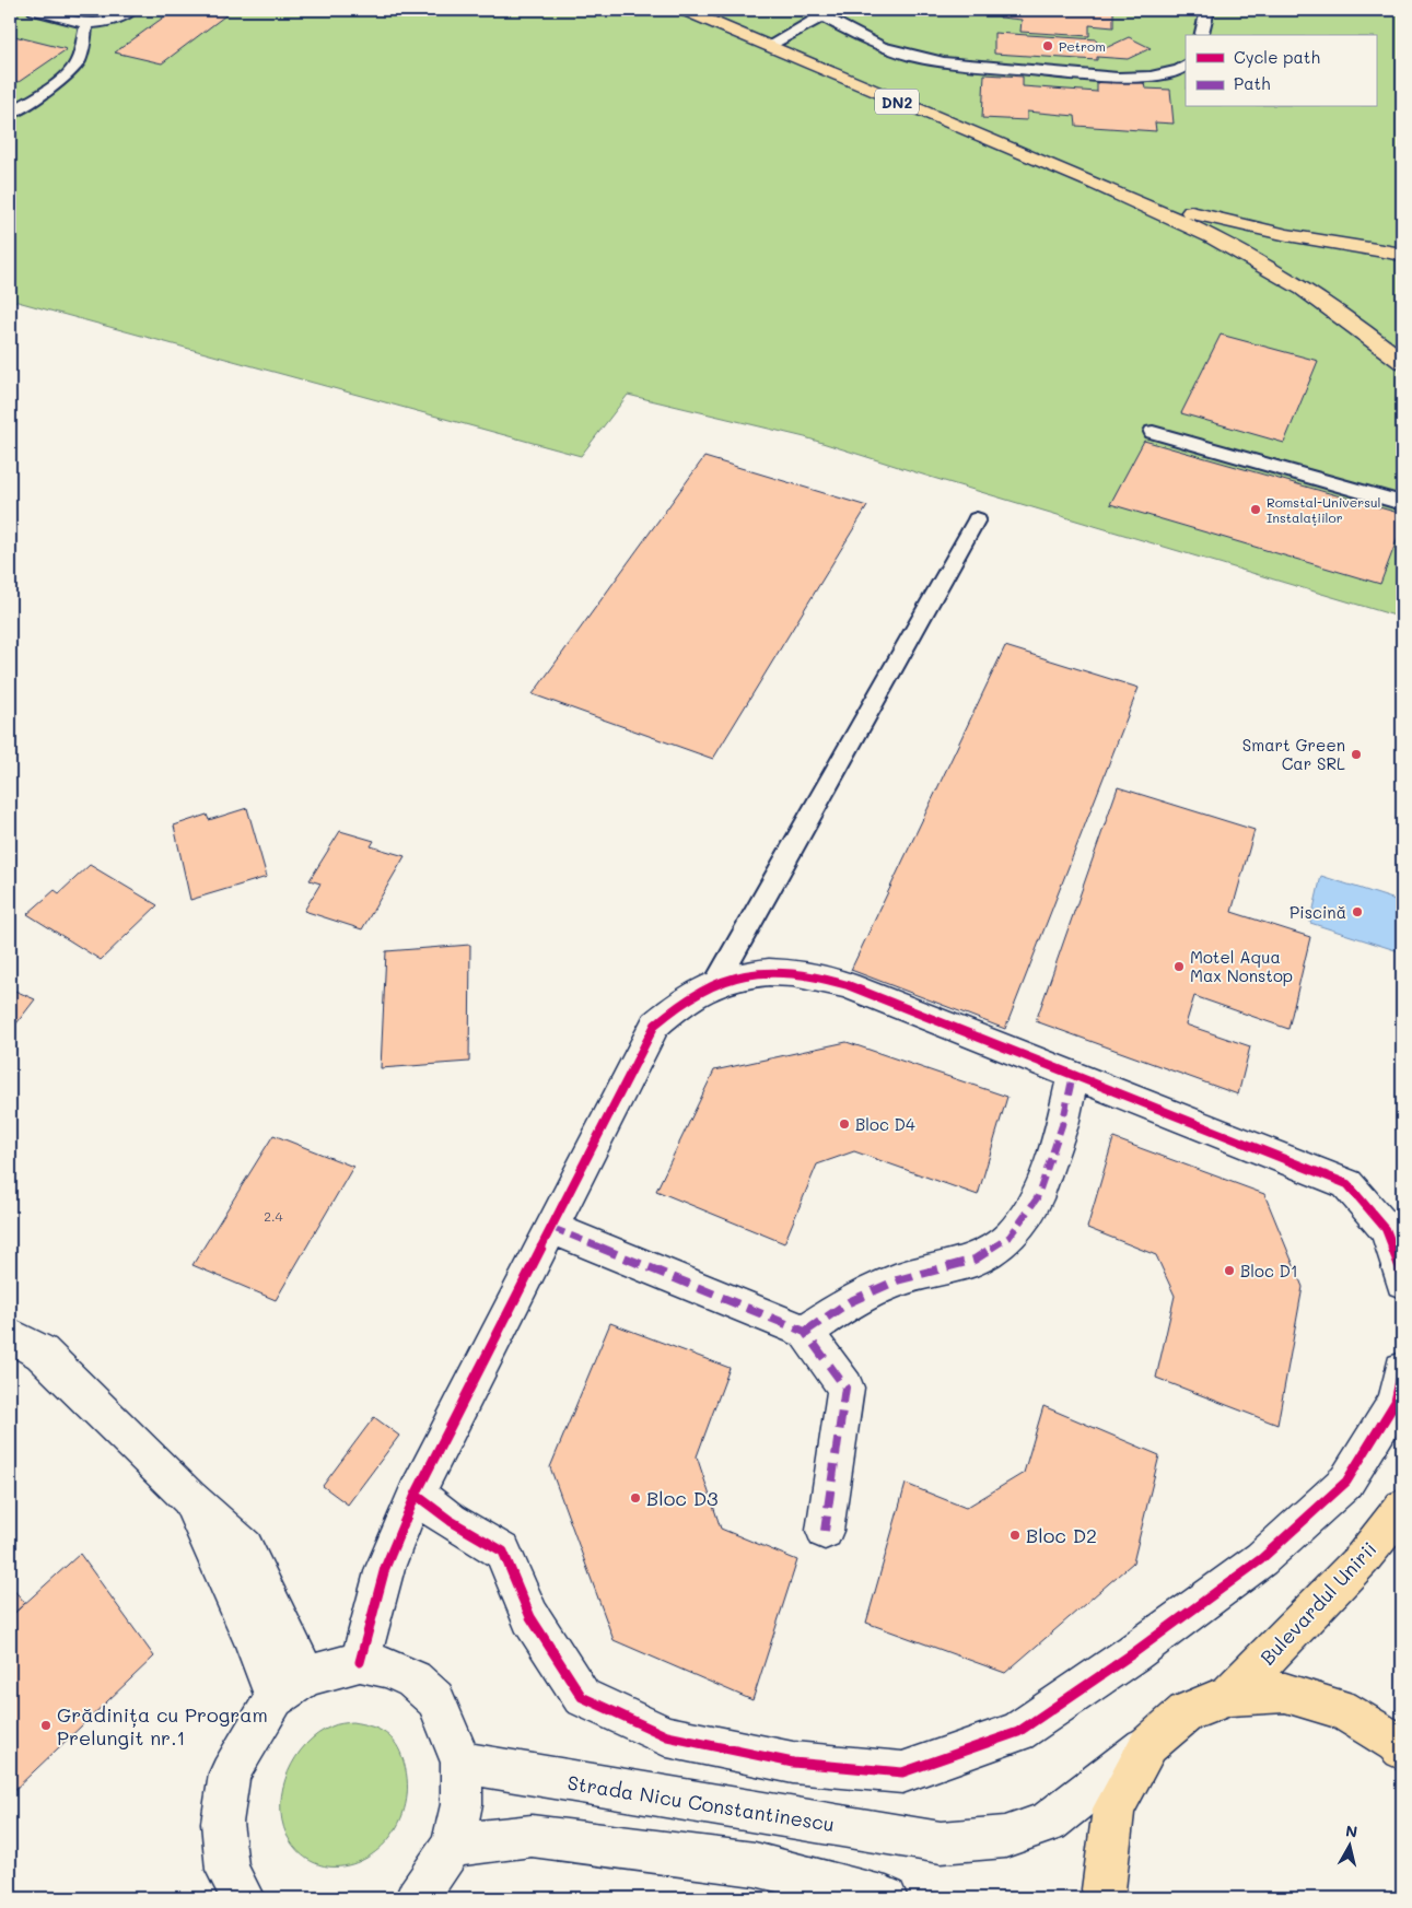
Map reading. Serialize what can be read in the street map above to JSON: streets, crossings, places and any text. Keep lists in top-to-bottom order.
{
  "streets": {
    "main road": ["DN2", "Bulevardul Unirii"],
    "street": ["Strada Nicu Constantinescu"]
  },
  "places": [
    "Petrom",
    "Romstal-Universul Instalațiilor",
    "Smart Green Car SRL",
    "Piscină",
    "Motel Aqua Max Nonstop",
    "Bloc D4",
    "Bloc D1",
    "Bloc D3",
    "Bloc D2",
    "Grădinița cu Program Prelungit nr.1"
  ],
  "house_numbers": ["2.4"],
  "legend": ["Cycle path", "Path"],
  "north": "top"
}
